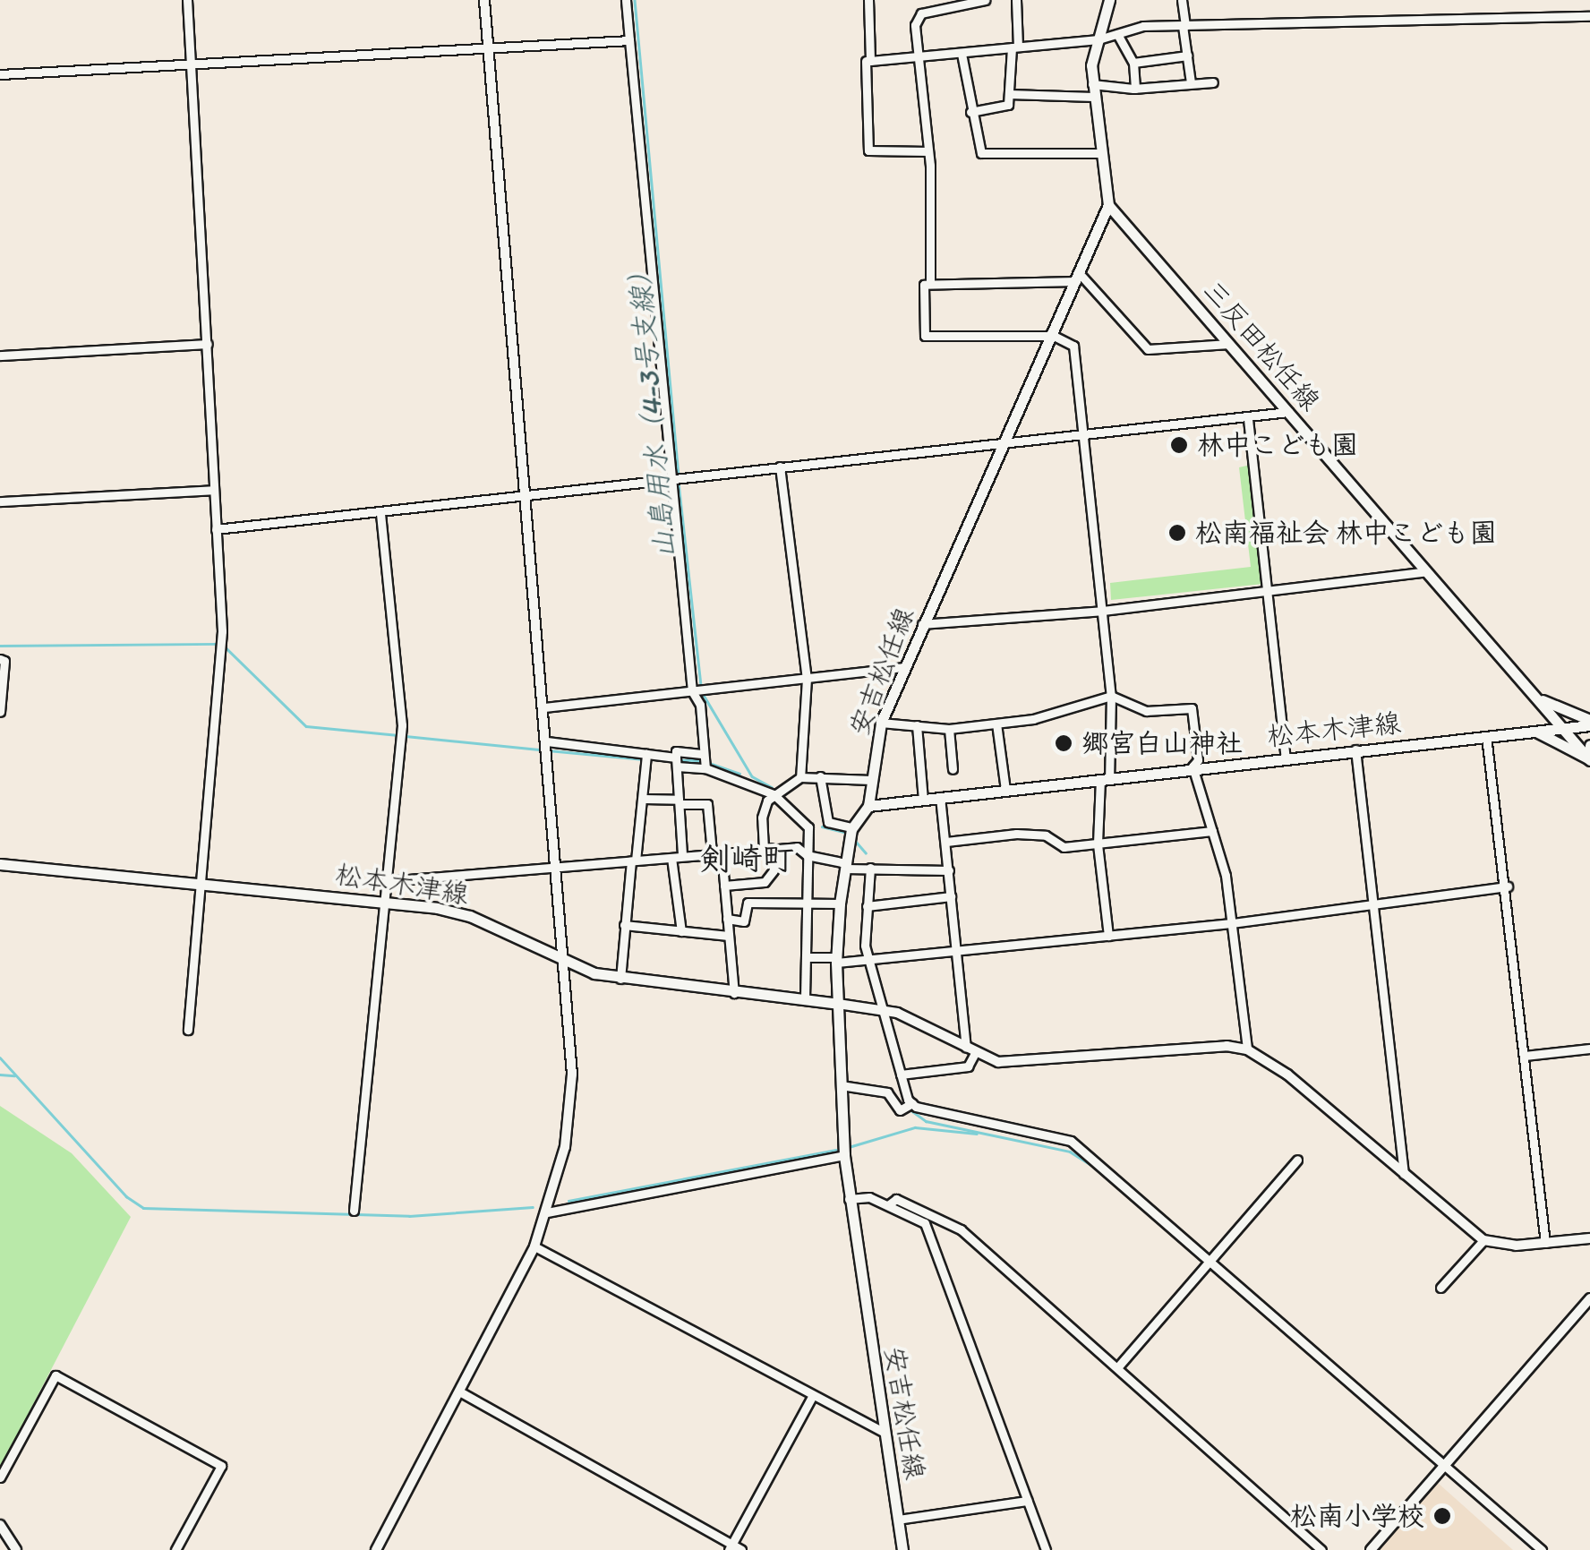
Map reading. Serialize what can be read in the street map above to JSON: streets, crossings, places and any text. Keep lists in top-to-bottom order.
{
  "streets": {
    "main road": ["三反田松任線", "安吉松任線", "松本木津線"]
  },
  "crossings": [
    ["三反田松任線", "安吉松任線"],
    ["三反田松任線", "松本木津線"],
    ["安吉松任線", "松本木津線"]
  ],
  "districts": ["剣崎町"],
  "water": ["山島用水（4-3号支線）"],
  "places": [
    "林中こども園",
    "松南福祉会 林中こども園",
    "郷宮白山神社",
    "松南小学校"
  ]
}
